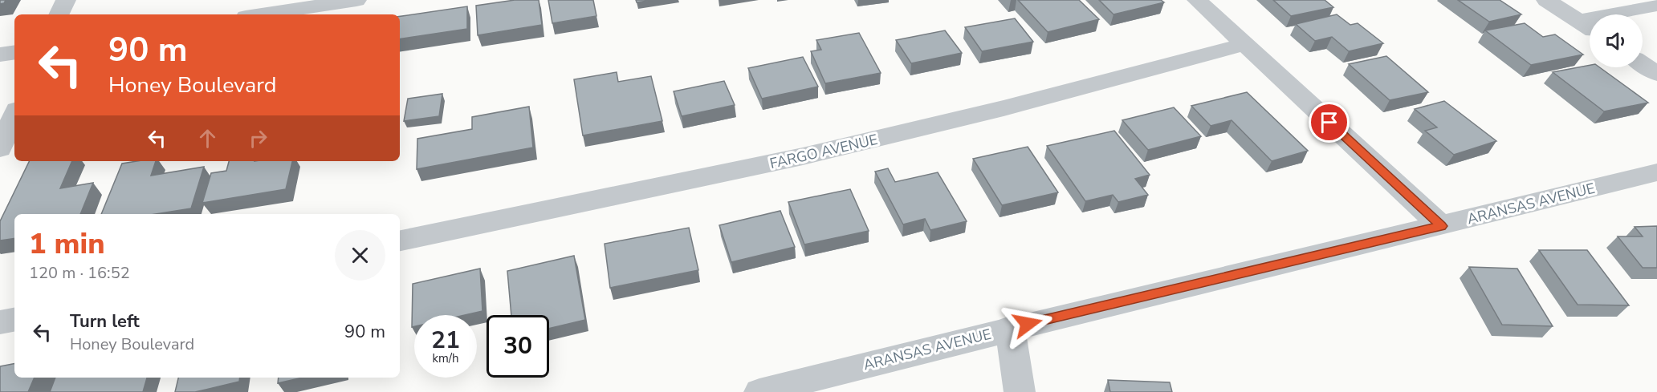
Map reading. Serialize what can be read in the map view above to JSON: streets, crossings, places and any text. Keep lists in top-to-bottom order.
{
  "streets": {
    "street": ["FARGO AVENUE", "ARANSAS AVENUE"]
  },
  "page": {
    "turn": ["90 m", "Honey Boulevard"],
    "heading": ["1 min", "120 m · 16:52"],
    "list": [
      {
        "name": "Turn left",
        "note": "Honey Boulevard",
        "value": "90 m"
      }
    ],
    "speed": "21 km/h",
    "limit": "30"
  }
}
